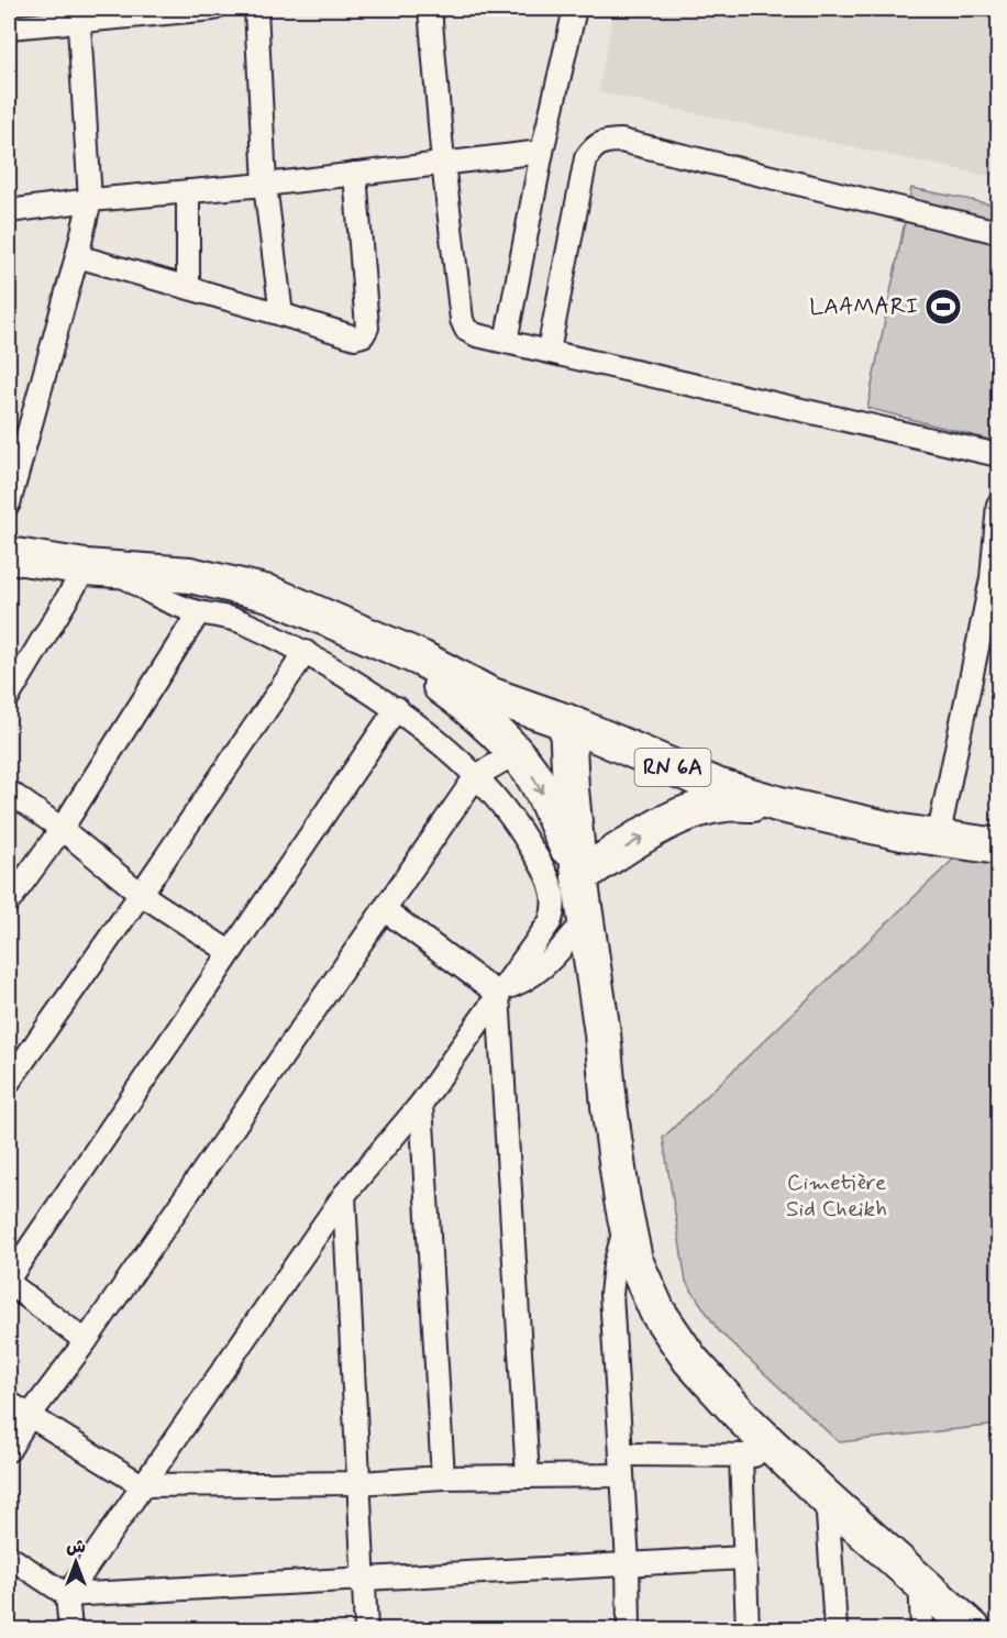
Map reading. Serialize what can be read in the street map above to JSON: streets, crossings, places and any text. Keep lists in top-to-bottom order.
{
  "streets": {
    "main road": ["RN 6A"]
  },
  "parks": ["Cimetière Sid Cheikh"],
  "places": {
    "sports": ["LAAMARI"]
  },
  "north": "top"
}
